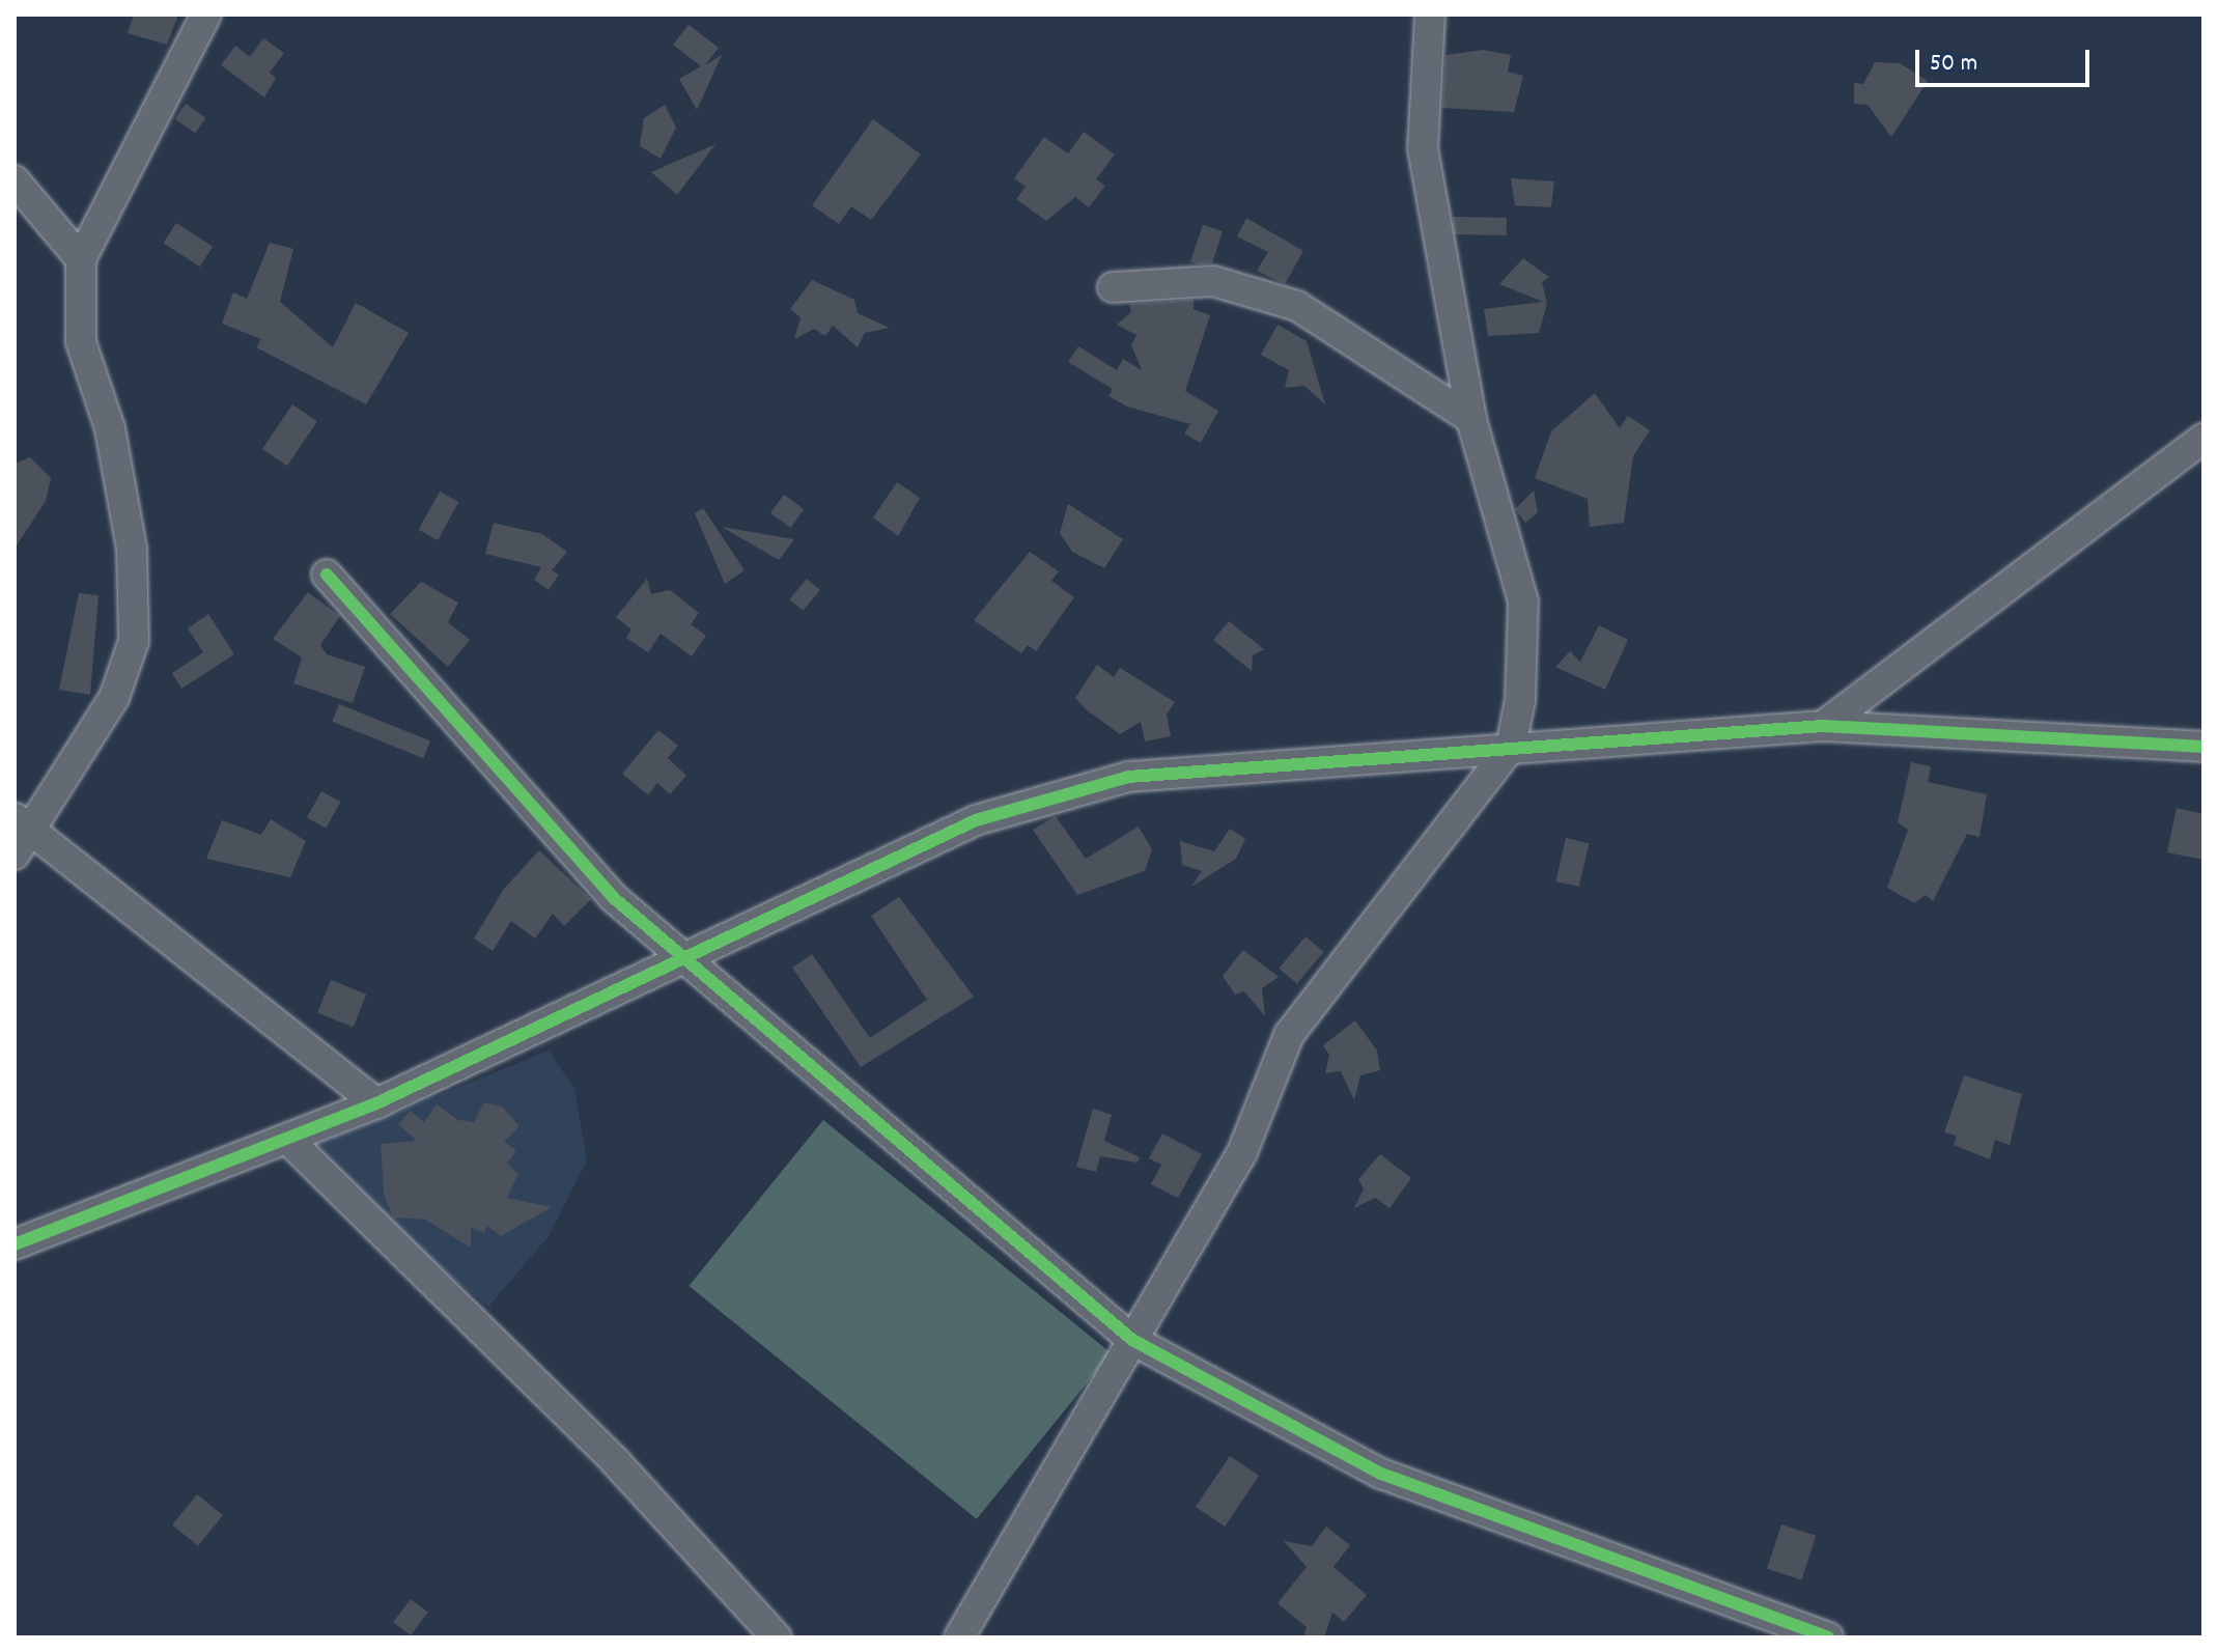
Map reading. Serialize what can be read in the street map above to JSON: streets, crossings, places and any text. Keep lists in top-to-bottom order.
{
  "scale_bar": "50 m"
}
